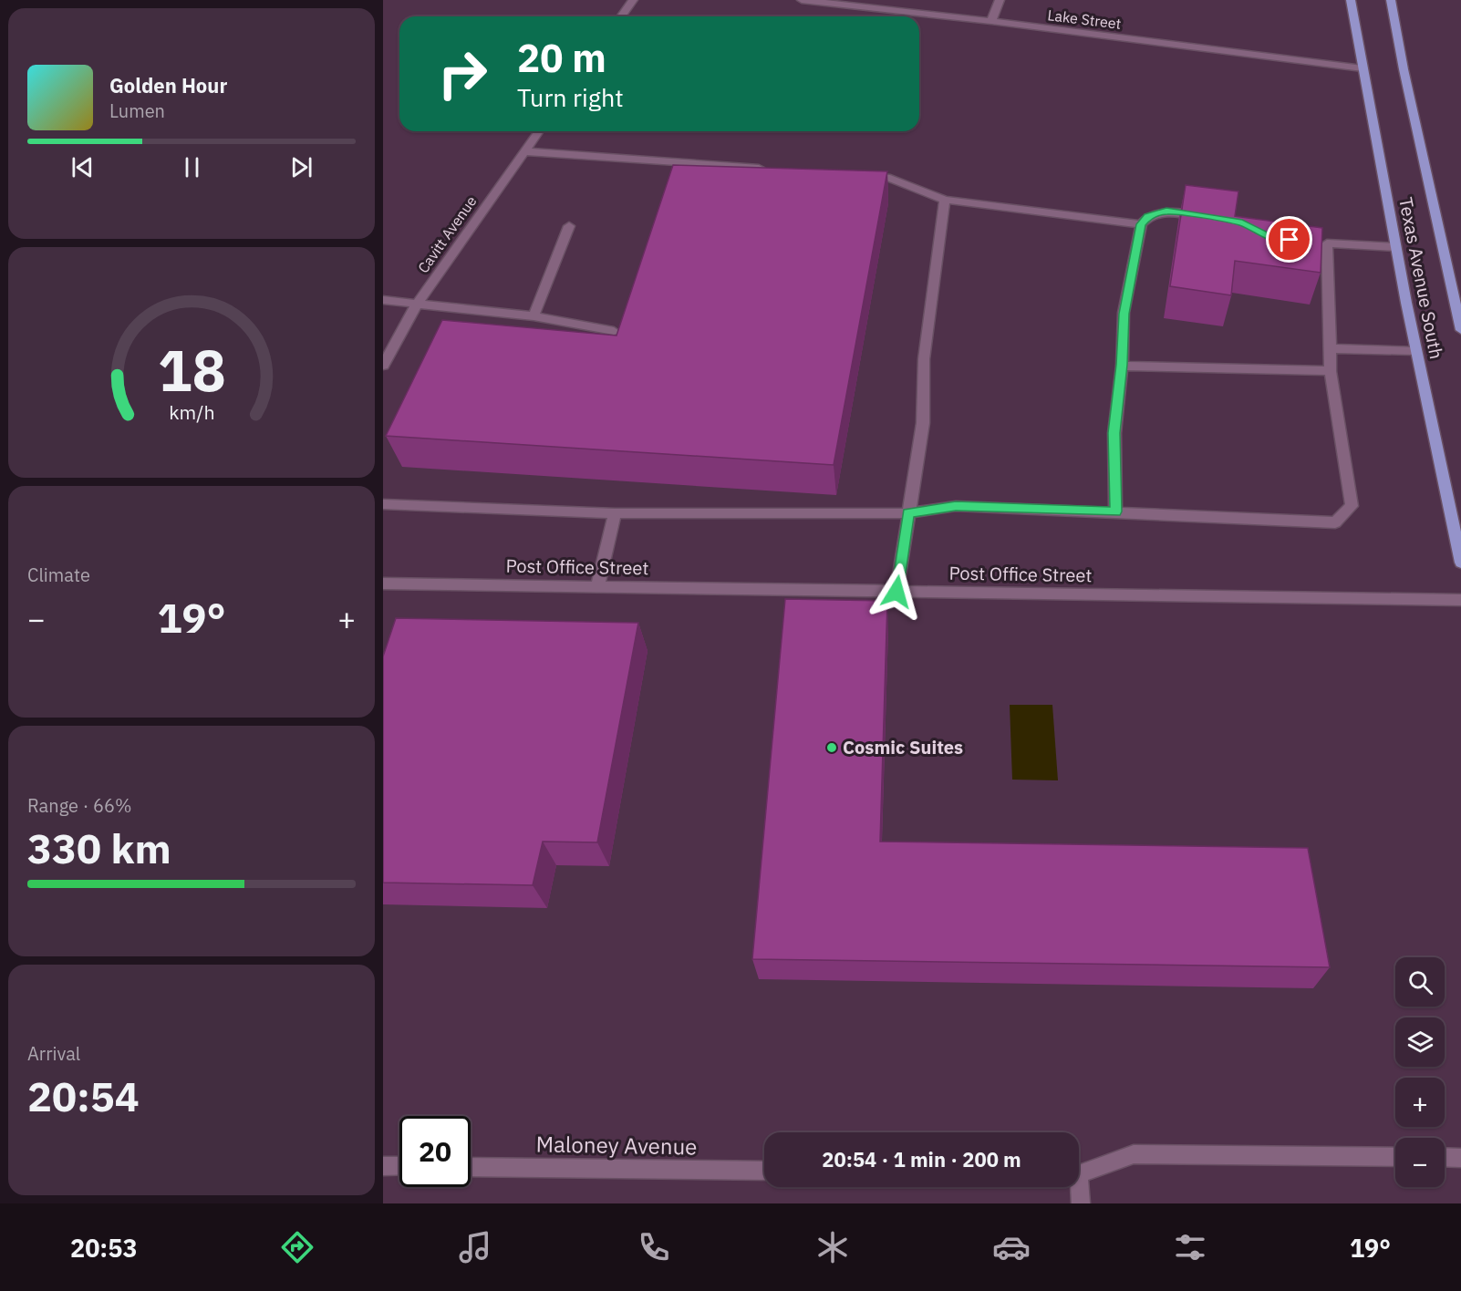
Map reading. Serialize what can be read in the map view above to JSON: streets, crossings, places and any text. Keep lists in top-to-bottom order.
{
  "streets": {
    "main road": ["Texas Avenue South"],
    "street": [
      "Lake Street",
      "Cavitt Avenue",
      "Post Office Street",
      "Maloney Avenue"
    ]
  },
  "crossings": [
    ["Lake Street", "Texas Avenue South"]
  ],
  "places": ["Cosmic Suites"],
  "page": {
    "turn": ["20 m", "Turn right"],
    "song": ["Golden Hour", "Lumen"],
    "tile": [
      "Climate",
      ["Range · 66%", "330 km"],
      ["Arrival", "20:54"]
    ],
    "heat": ["−", "19°", "+"],
    "map_buttons": ["+", "−"],
    "limit": "20",
    "trip": "20:54 · 1 min · 200 m",
    "tabs": ["20:53", "19°"],
    "gauge": ["18", "km/h"]
  }
}
